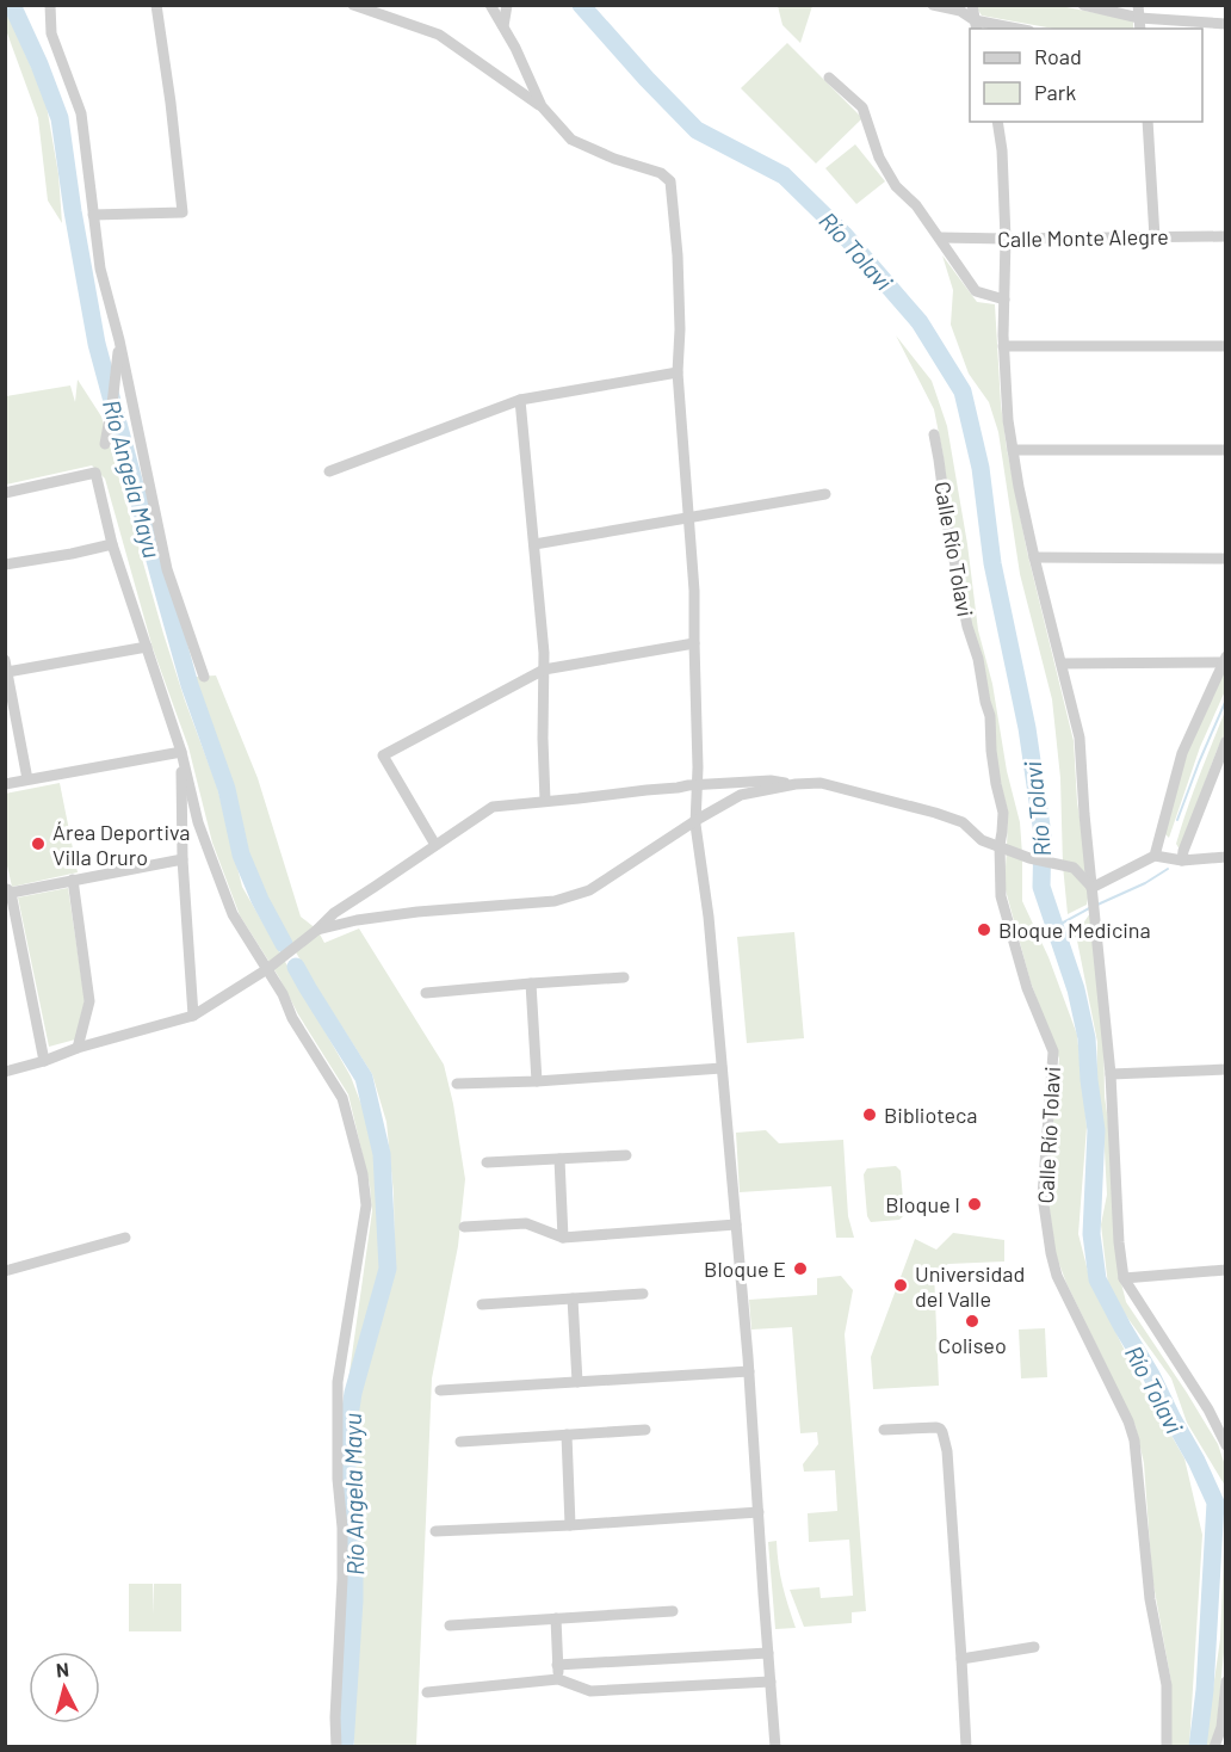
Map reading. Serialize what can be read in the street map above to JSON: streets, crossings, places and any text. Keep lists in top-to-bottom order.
{
  "streets": {
    "street": ["Calle Monte Alegre", "Calle Río Tolavi"]
  },
  "water": ["Río Tolavi", "Río Angela Mayu"],
  "places": [
    "Área Deportiva Villa Oruro",
    "Bloque Medicina",
    "Biblioteca",
    "Bloque I",
    "Bloque E",
    "Universidad del Valle",
    "Coliseo"
  ],
  "legend": ["Road", "Park"],
  "north": "top"
}
